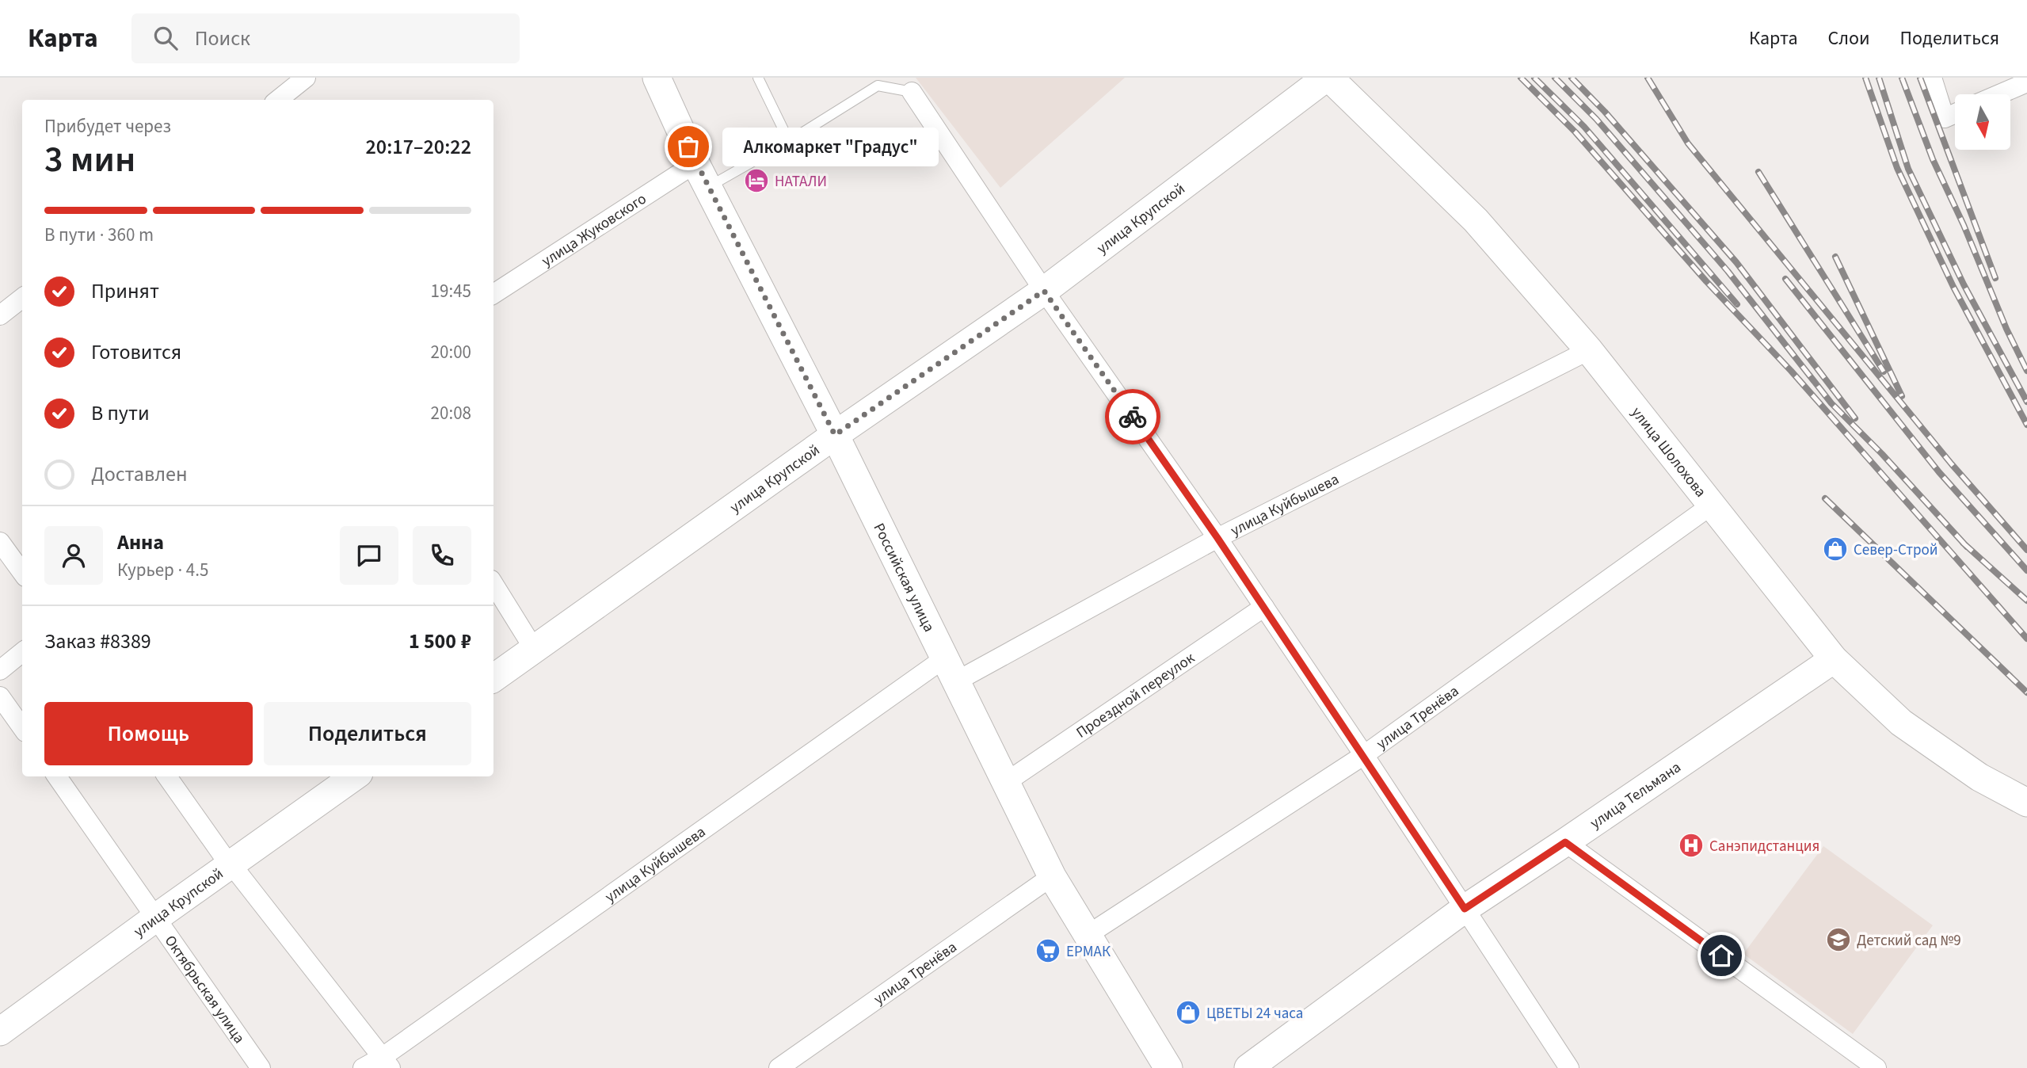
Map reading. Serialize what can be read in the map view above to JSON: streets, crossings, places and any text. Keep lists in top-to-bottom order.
{
  "streets": {
    "street": [
      "улица Крупской",
      "улица Жуковского",
      "улица Шолохова",
      "улица Куйбышева",
      "Российская улица",
      "Проездной переулок",
      "улица Тренёва",
      "улица Тельмана",
      "Октябрьская улица"
    ]
  },
  "crossings": [
    ["улица Крупской", "улица Шолохова"],
    ["улица Крупской", "Российская улица"],
    ["улица Крупской", "Октябрьская улица"],
    ["улица Жуковского", "Российская улица"],
    ["улица Шолохова", "улица Куйбышева"],
    ["улица Шолохова", "улица Тренёва"],
    ["улица Шолохова", "улица Тельмана"],
    ["улица Куйбышева", "Российская улица"],
    ["Российская улица", "Проездной переулок"],
    ["Российская улица", "улица Тренёва"]
  ],
  "places": {
    "other": ["Алкомаркет \"Градус\""],
    "hotel": ["НАТАЛИ"],
    "shop": ["Север-Строй", "ЦВЕТЫ 24 часа"],
    "hospital": ["Санэпидстанция"],
    "school or university": ["Детский сад №9"],
    "supermarket": ["ЕРМАК"]
  },
  "north": "bottom",
  "page": {
    "header": "Карта",
    "search": "Поиск",
    "nav": ["Карта", "Слои", "Поделиться"],
    "heading": ["3 мин", "Прибудет через", "20:17–20:22"],
    "panel": [
      "Анна",
      "Курьер · 4.5",
      "Заказ #8389",
      "1 500 ₽"
    ],
    "bubble": "Алкомаркет \"Градус\"",
    "bar": "В пути · 360 m",
    "list": [
      ["Принят", "19:45"],
      ["Готовится", "20:00"],
      ["В пути", "20:08"],
      "Доставлен"
    ],
    "buttons": ["Помощь", "Поделиться"]
  }
}
